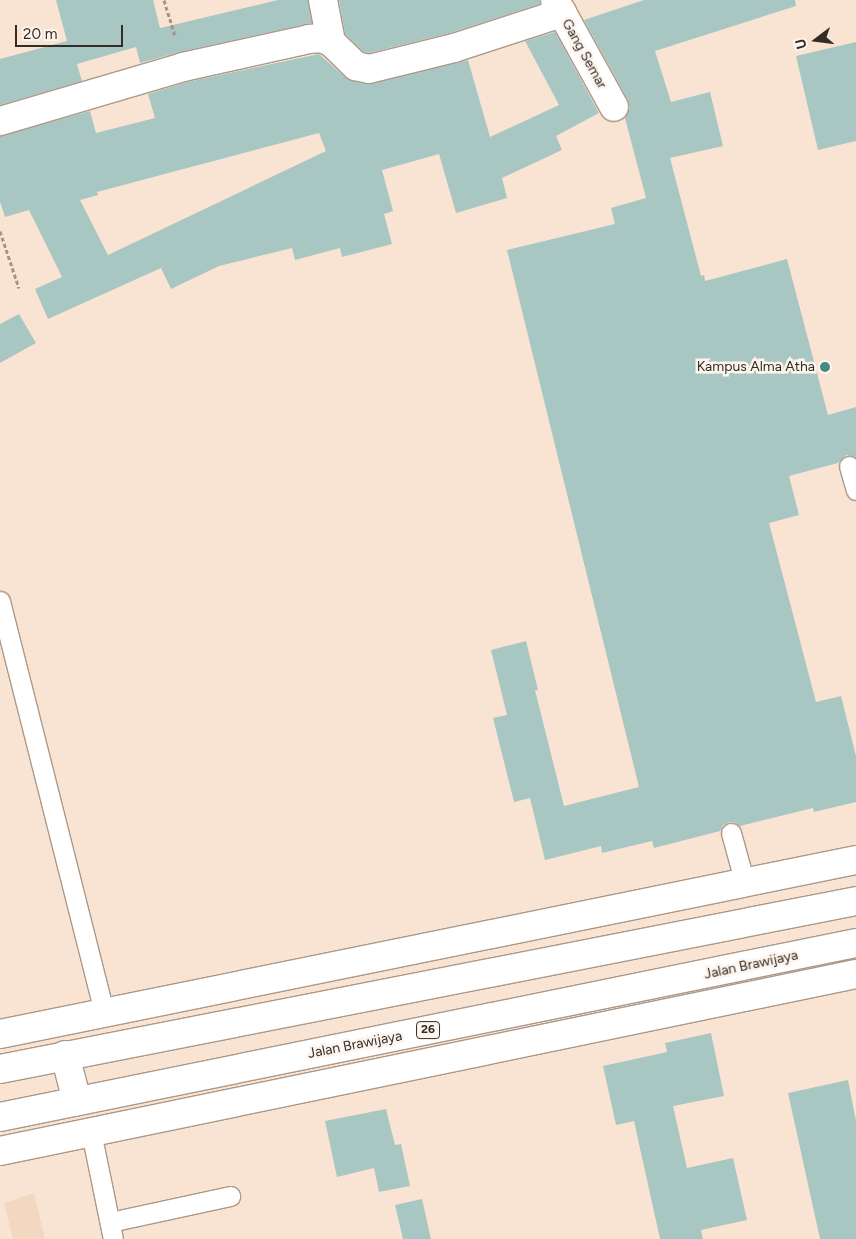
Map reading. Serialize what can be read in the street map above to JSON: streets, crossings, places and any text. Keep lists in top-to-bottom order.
{
  "streets": {
    "main road": ["Gang Semar", "Jalan Brawijaya", "26"]
  },
  "places": ["Kampus Alma Atha"],
  "scale_bar": "20 m",
  "north": "left"
}
